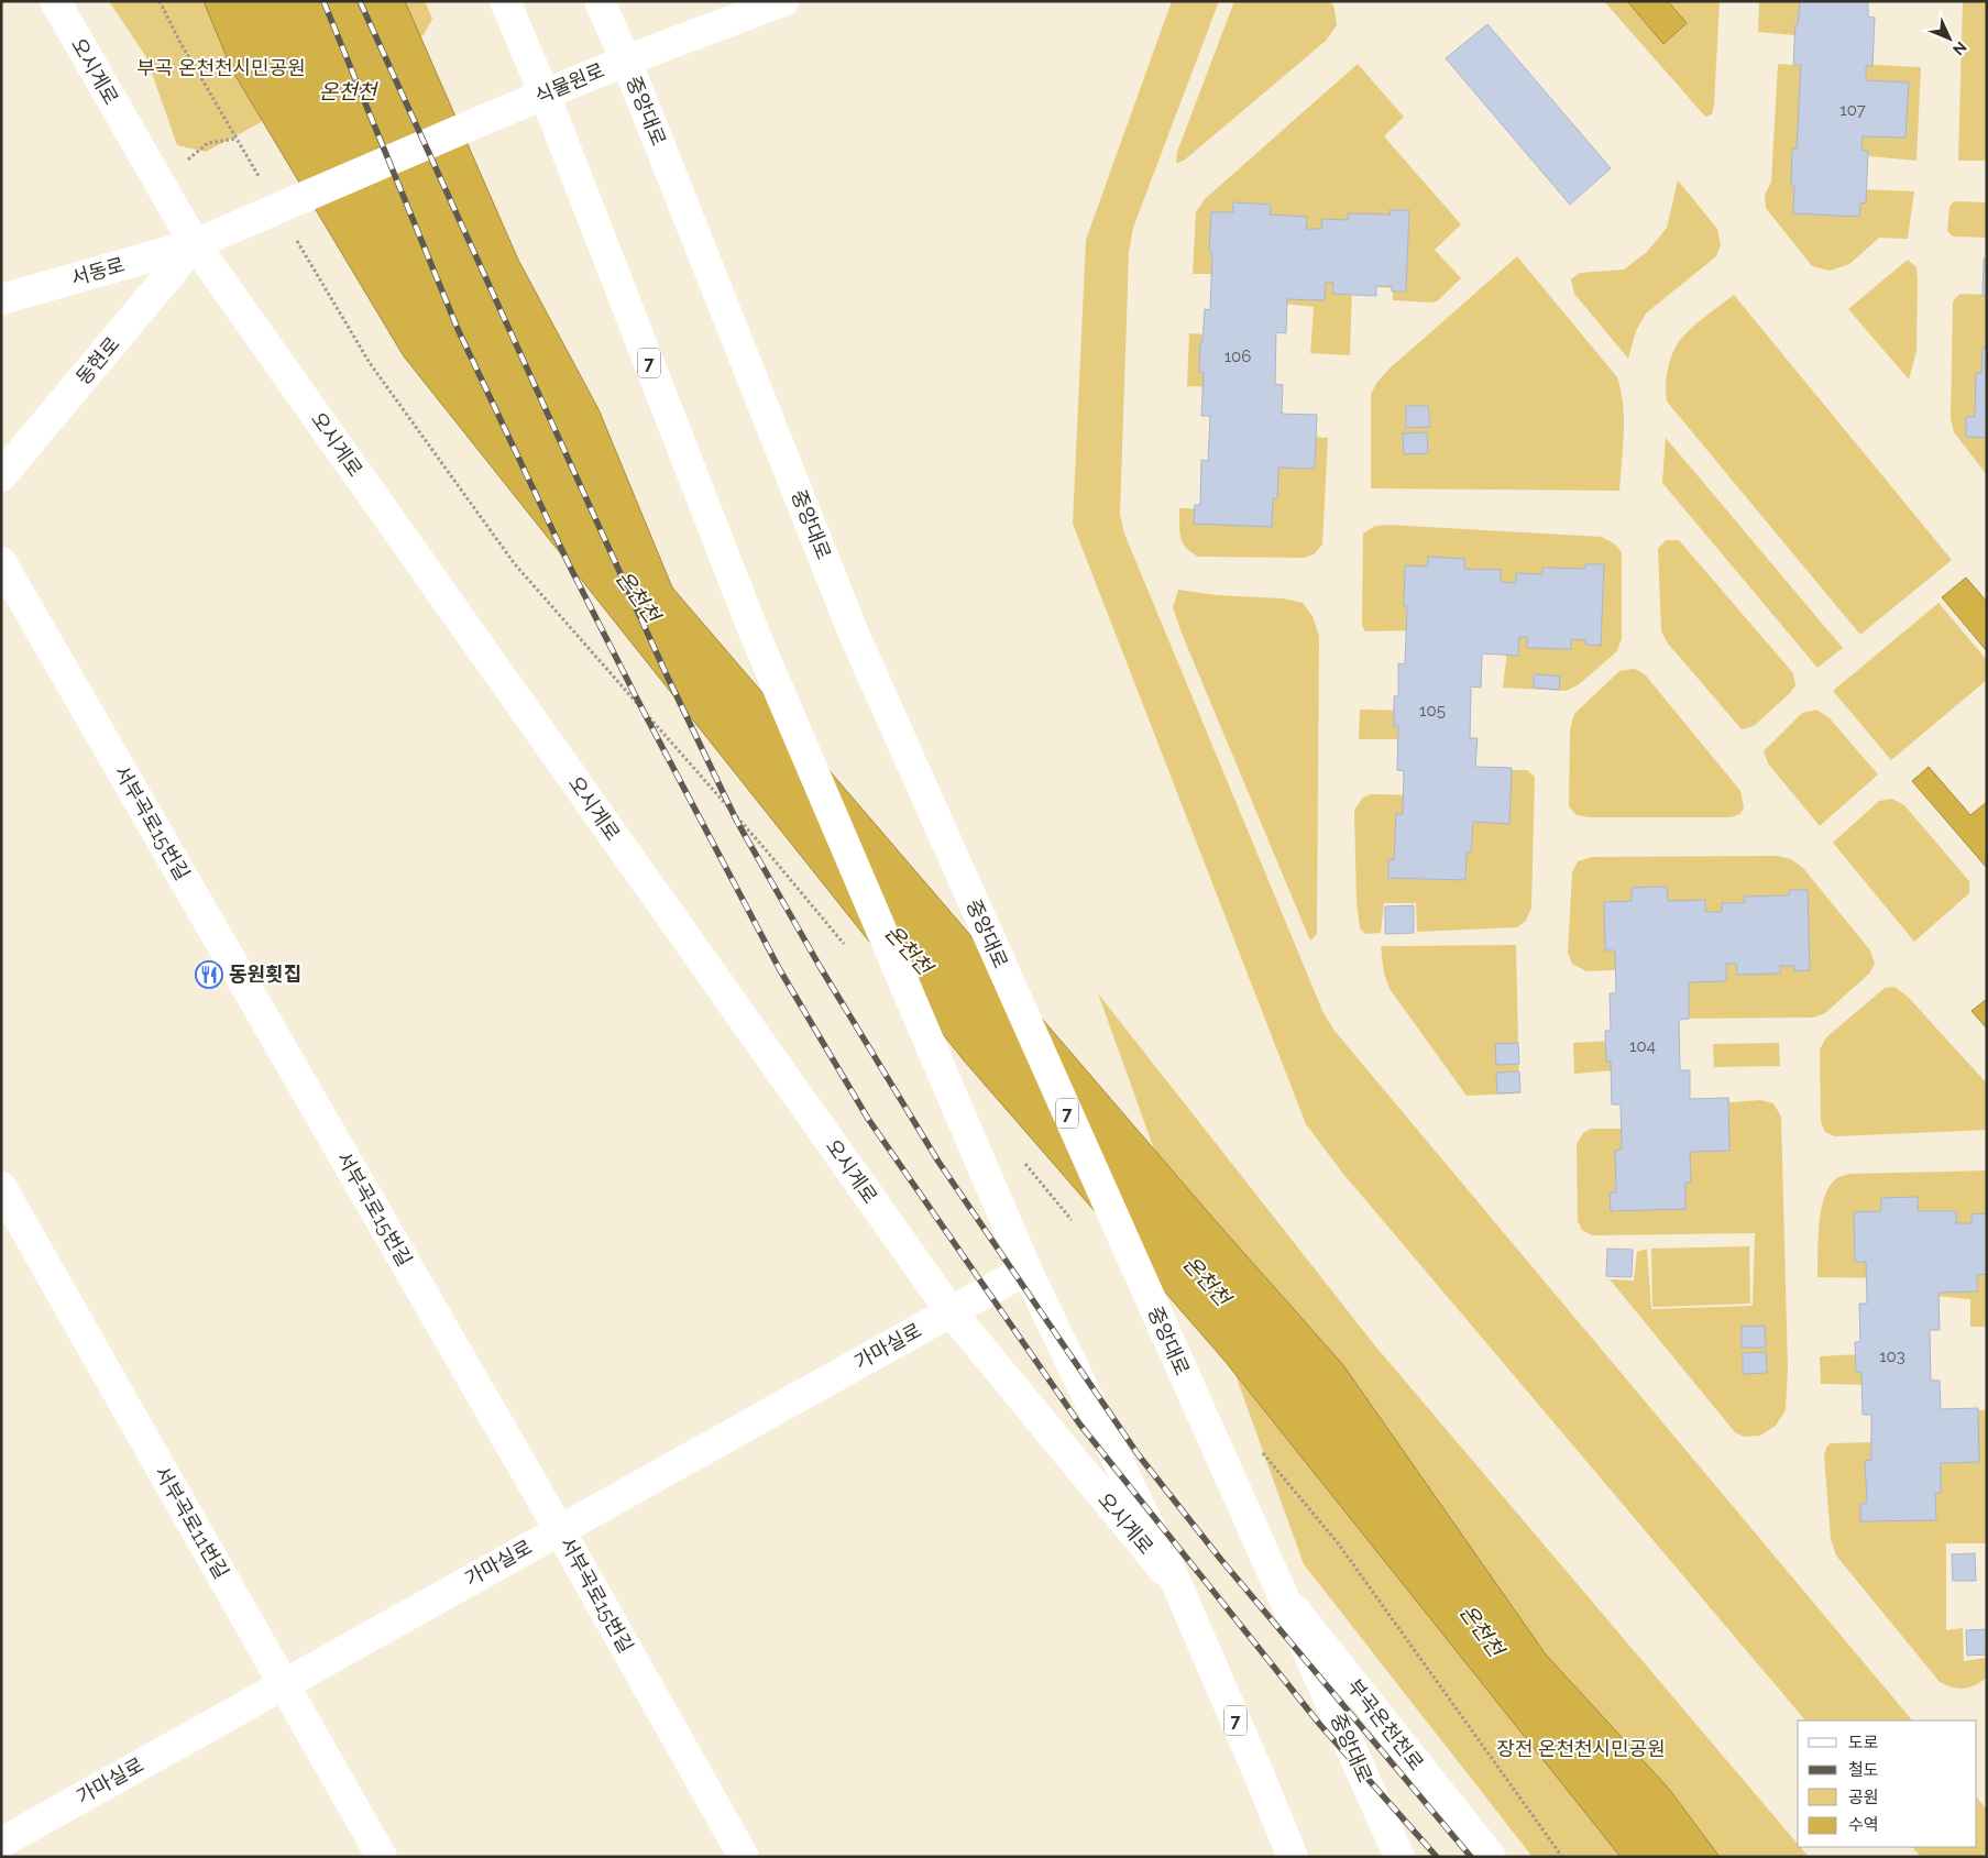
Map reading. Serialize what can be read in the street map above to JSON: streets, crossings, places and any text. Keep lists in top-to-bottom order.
{
  "streets": {
    "main road": [
      "오시게로",
      "식물원로",
      "중앙대로",
      "서동로",
      "동현로",
      "7",
      "서부곡로15번길",
      "가마실로",
      "서부곡로11번길",
      "부곡온천천로"
    ]
  },
  "crossings": [
    ["오시게로", "식물원로"],
    ["오시게로", "서동로"],
    ["오시게로", "동현로"],
    ["오시게로", "7"],
    ["오시게로", "가마실로"],
    ["식물원로", "중앙대로"],
    ["식물원로", "서동로"],
    ["식물원로", "동현로"],
    ["식물원로", "7"],
    ["중앙대로", "부곡온천천로"],
    ["서동로", "동현로"],
    ["7", "가마실로"],
    ["서부곡로15번길", "가마실로"],
    ["가마실로", "서부곡로11번길"]
  ],
  "water": ["온천천"],
  "parks": ["부곡 온천천시민공원", "장전 온천천시민공원"],
  "places": {
    "restaurant": ["동원횟집"]
  },
  "house_numbers": [
    "107",
    "106",
    "105",
    "104",
    "103"
  ],
  "legend": [
    "도로",
    "철도",
    "공원",
    "수역"
  ],
  "north": "bottom right"
}
